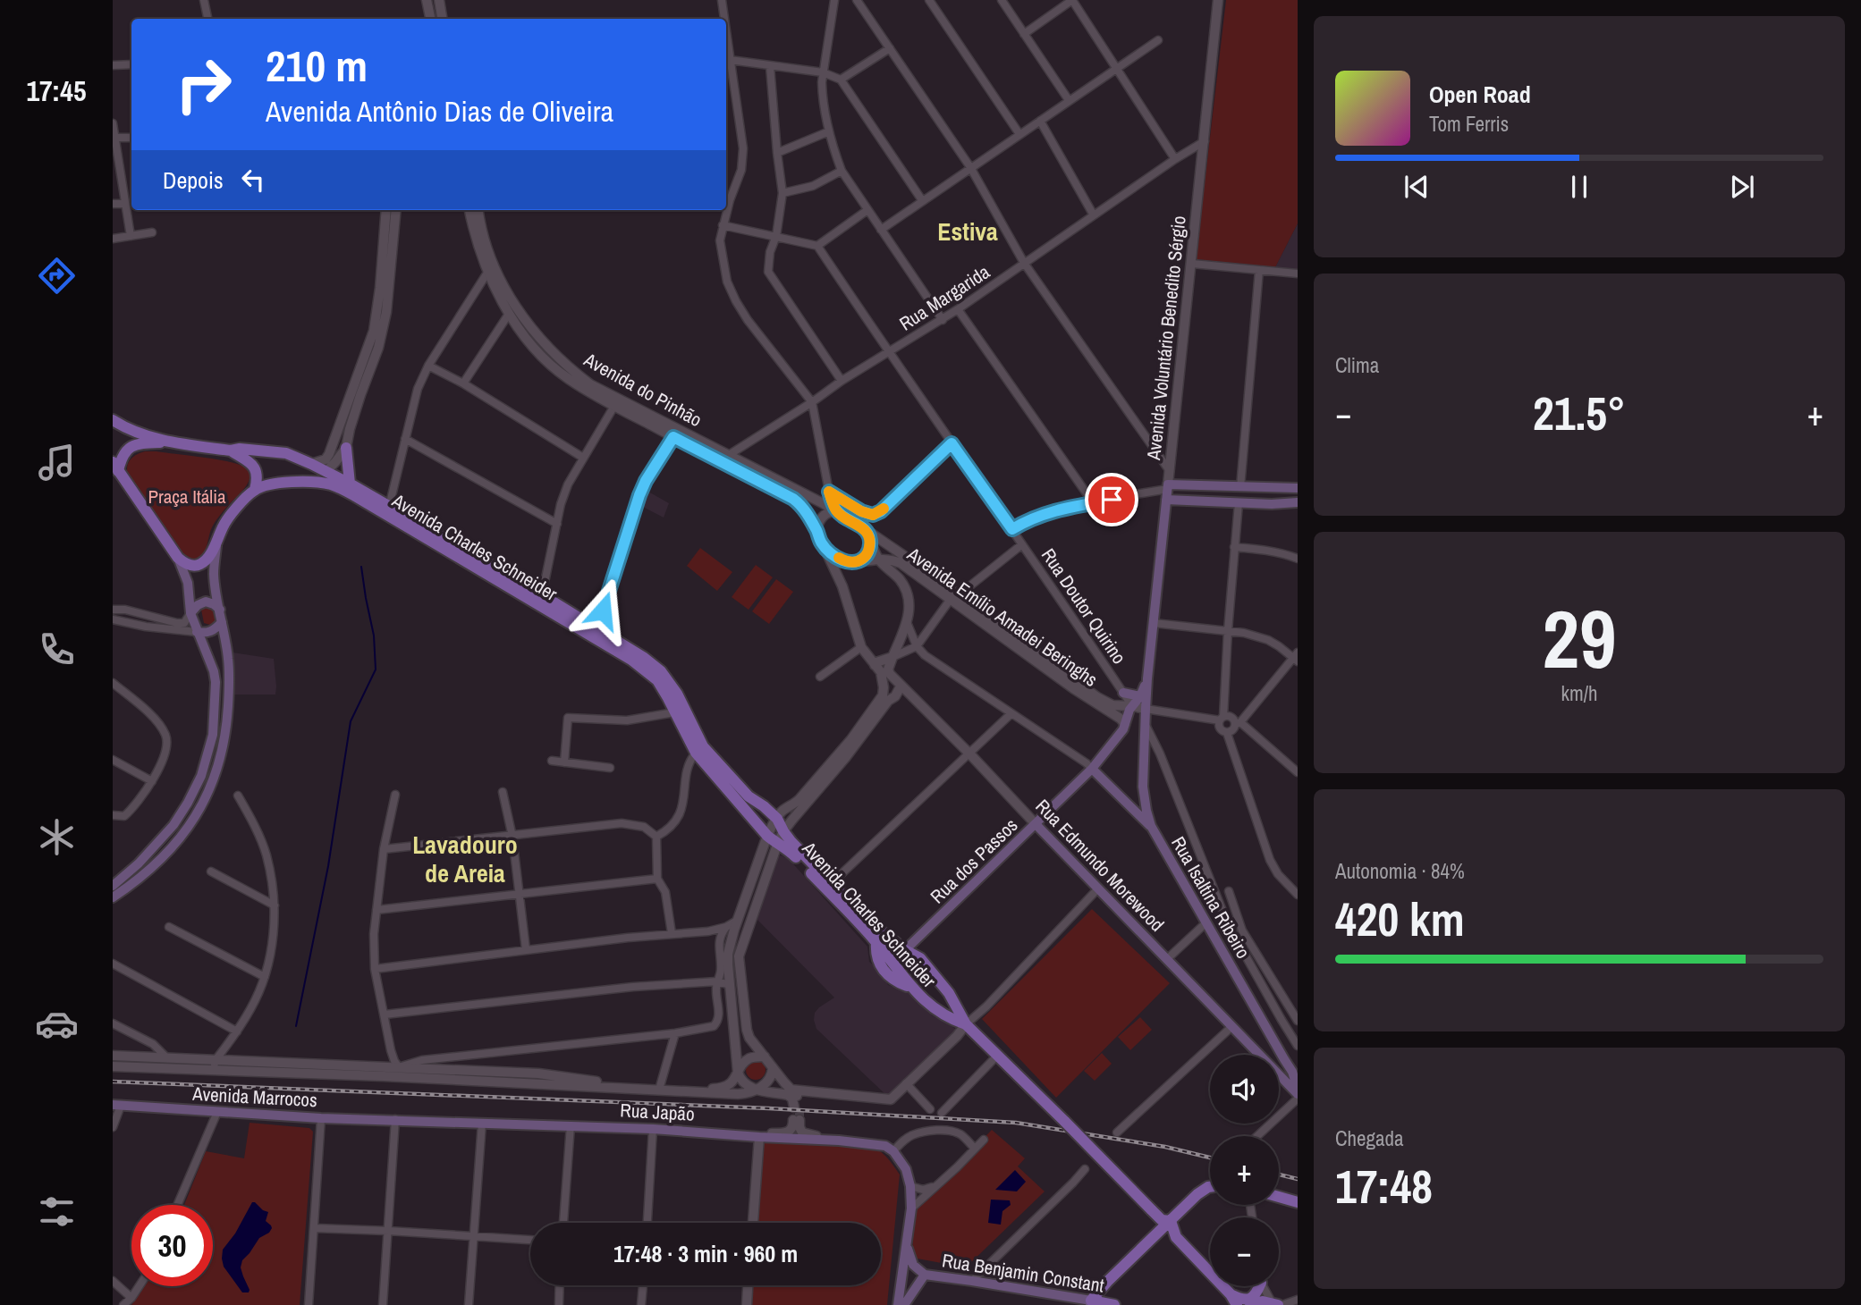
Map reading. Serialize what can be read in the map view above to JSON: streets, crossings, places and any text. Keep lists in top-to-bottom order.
{
  "streets": {
    "main road": [
      "Avenida Voluntário Benedito Sérgio",
      "Avenida Charles Schneider",
      "Rua dos Passos",
      "Rua Edmundo Morewood",
      "Rua Isaltina Ribeiro",
      "Avenida Marrocos",
      "Rua Japão",
      "Rua Benjamin Constant"
    ],
    "street": [
      "Rua Margarida",
      "Avenida do Pinhão",
      "Rua Doutor Quirino",
      "Avenida Emílio Amadei Beringhs"
    ]
  },
  "crossings": [
    ["Rua Margarida", "Avenida Voluntário Benedito Sérgio"],
    ["Rua Margarida", "Avenida do Pinhão"],
    ["Rua Margarida", "Rua Doutor Quirino"],
    ["Avenida Voluntário Benedito Sérgio", "Rua Doutor Quirino"],
    ["Avenida Voluntário Benedito Sérgio", "Rua dos Passos"],
    ["Avenida Voluntário Benedito Sérgio", "Rua Isaltina Ribeiro"],
    ["Avenida do Pinhão", "Avenida Emílio Amadei Beringhs"],
    ["Avenida Charles Schneider", "Rua dos Passos"],
    ["Rua Doutor Quirino", "Rua dos Passos"],
    ["Avenida Emílio Amadei Beringhs", "Rua dos Passos"],
    ["Rua dos Passos", "Rua Edmundo Morewood"],
    ["Avenida Marrocos", "Rua Japão"]
  ],
  "districts": ["Estiva", "Lavadouro de Areia"],
  "parks": ["Praça Itália"],
  "page": {
    "tabs": "17:45",
    "turn": ["210 m", "Avenida Antônio Dias de Oliveira"],
    "song": ["Open Road", "Tom Ferris"],
    "then": "Depois",
    "tile": [
      "Clima",
      ["29", "km/h"],
      ["Autonomia · 84%", "420 km"],
      ["Chegada", "17:48"]
    ],
    "heat": ["−", "21.5°", "+"],
    "map_buttons": ["+", "−"],
    "limit": "30",
    "trip": "17:48 · 3 min · 960 m"
  }
}
